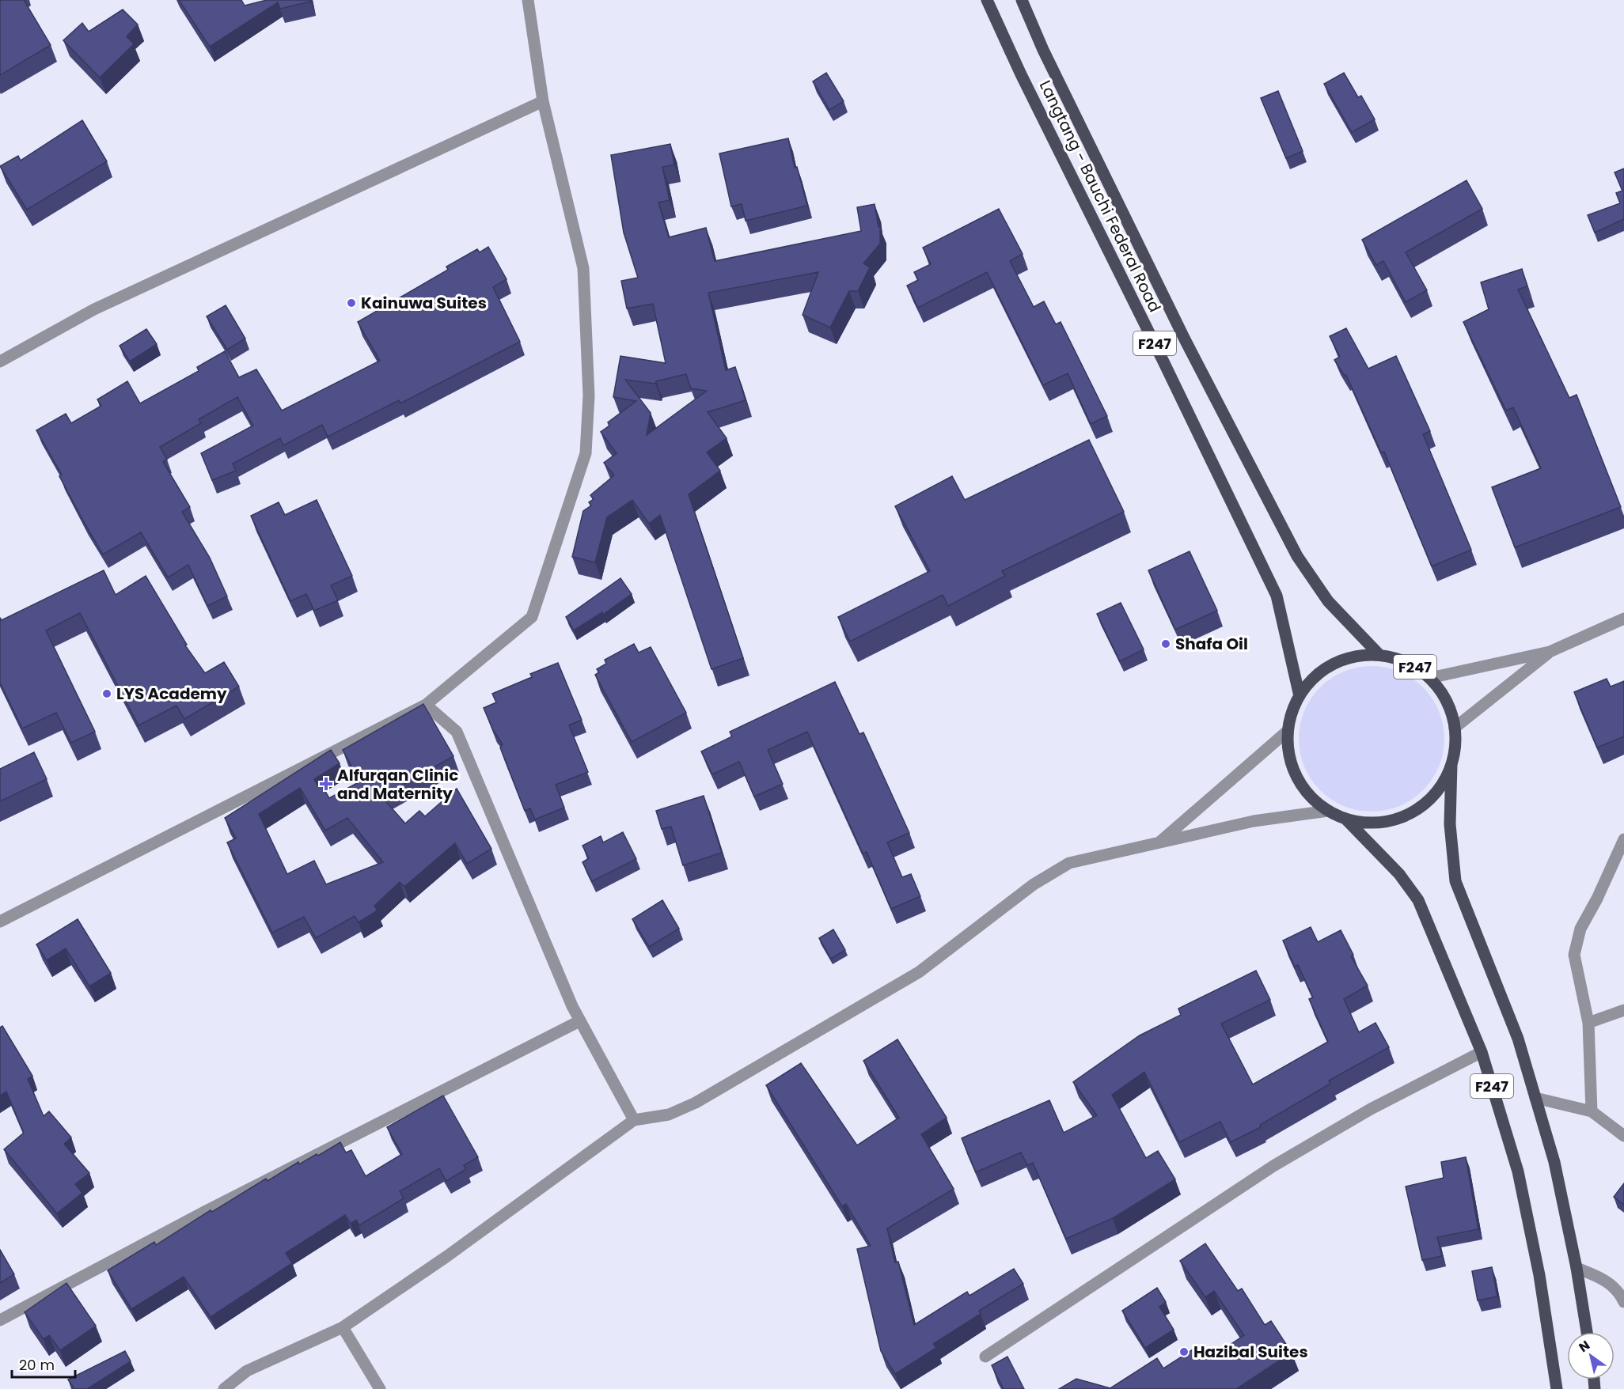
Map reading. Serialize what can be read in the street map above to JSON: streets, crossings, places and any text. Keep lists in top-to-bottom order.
{
  "streets": {
    "main road": ["Langtang - Bauchi Federal Road", "F247"]
  },
  "crossings": [
    ["Langtang - Bauchi Federal Road", "F247"]
  ],
  "places": {
    "other": [
      "Kainuwa Suites",
      "Shafa Oil",
      "LYS Academy",
      "Hazibal Suites"
    ],
    "health": ["Alfurqan Clinic and Maternity"]
  },
  "scale_bar": "20 m",
  "north": "top left"
}
